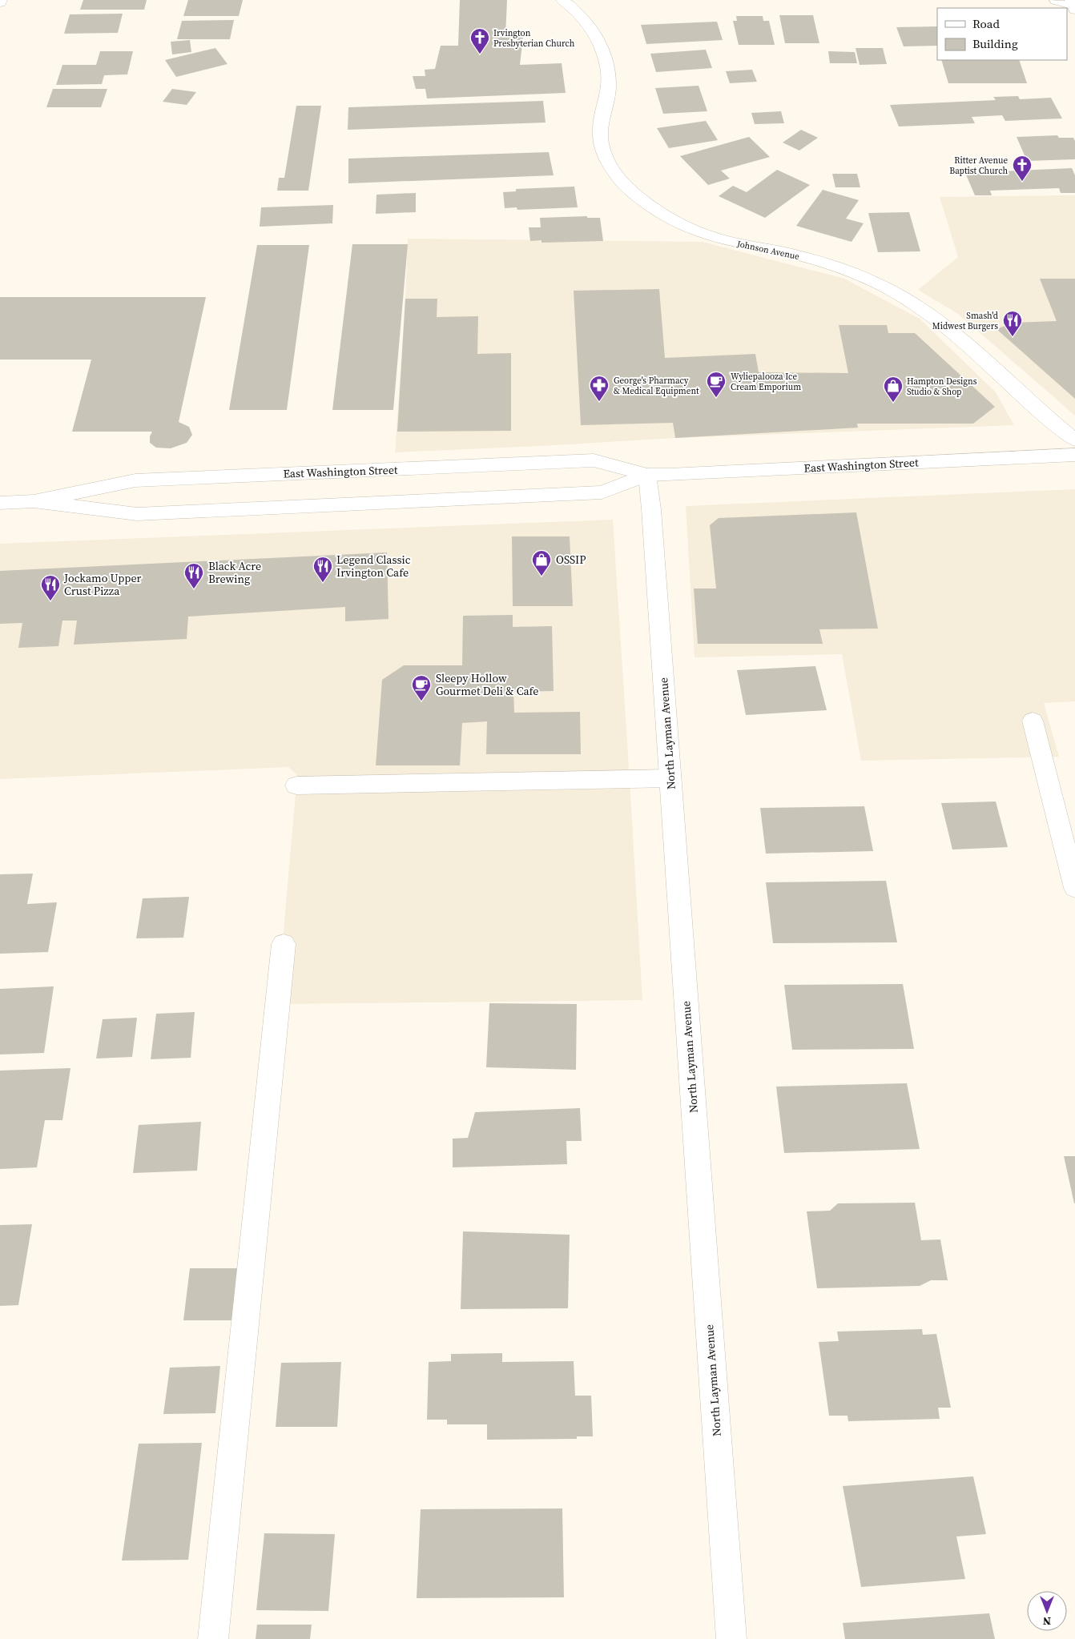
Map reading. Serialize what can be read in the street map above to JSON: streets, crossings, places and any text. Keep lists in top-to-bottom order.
{
  "streets": {
    "street": ["Johnson Avenue", "East Washington Street", "North Layman Avenue"]
  },
  "crossings": [
    ["East Washington Street", "North Layman Avenue"]
  ],
  "places": {
    "church": ["Irvington Presbyterian Church", "Ritter Avenue Baptist Church"],
    "restaurant": [
      "Smash'd Midwest Burgers",
      "Legend Classic Irvington Cafe",
      "Black Acre Brewing",
      "Jockamo Upper Crust Pizza"
    ],
    "cafe": ["Wyliepalooza Ice Cream Emporium", "Sleepy Hollow Gourmet Deli & Cafe"],
    "pharmacy": ["George's Pharmacy & Medical Equipment"],
    "shop": ["Hampton Designs Studio & Shop", "OSSIP"]
  },
  "legend": ["Road", "Building"],
  "north": "bottom"
}
